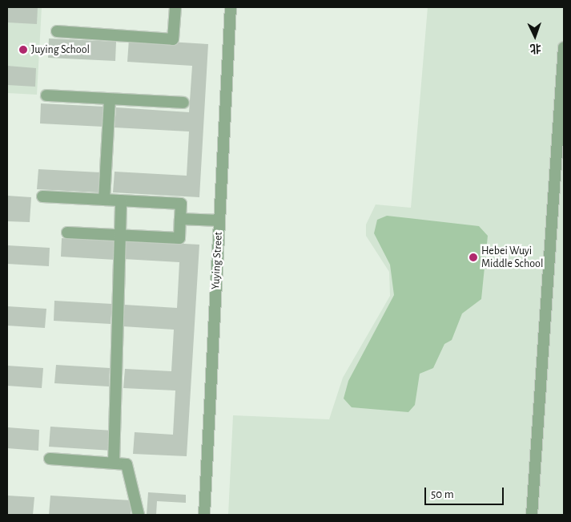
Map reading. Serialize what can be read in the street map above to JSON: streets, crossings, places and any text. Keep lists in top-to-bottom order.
{
  "streets": {
    "street": ["Yuying Street"]
  },
  "places": ["Juying School", "Hebei Wuyi Middle School"],
  "scale_bar": "50 m",
  "north": "bottom"
}
